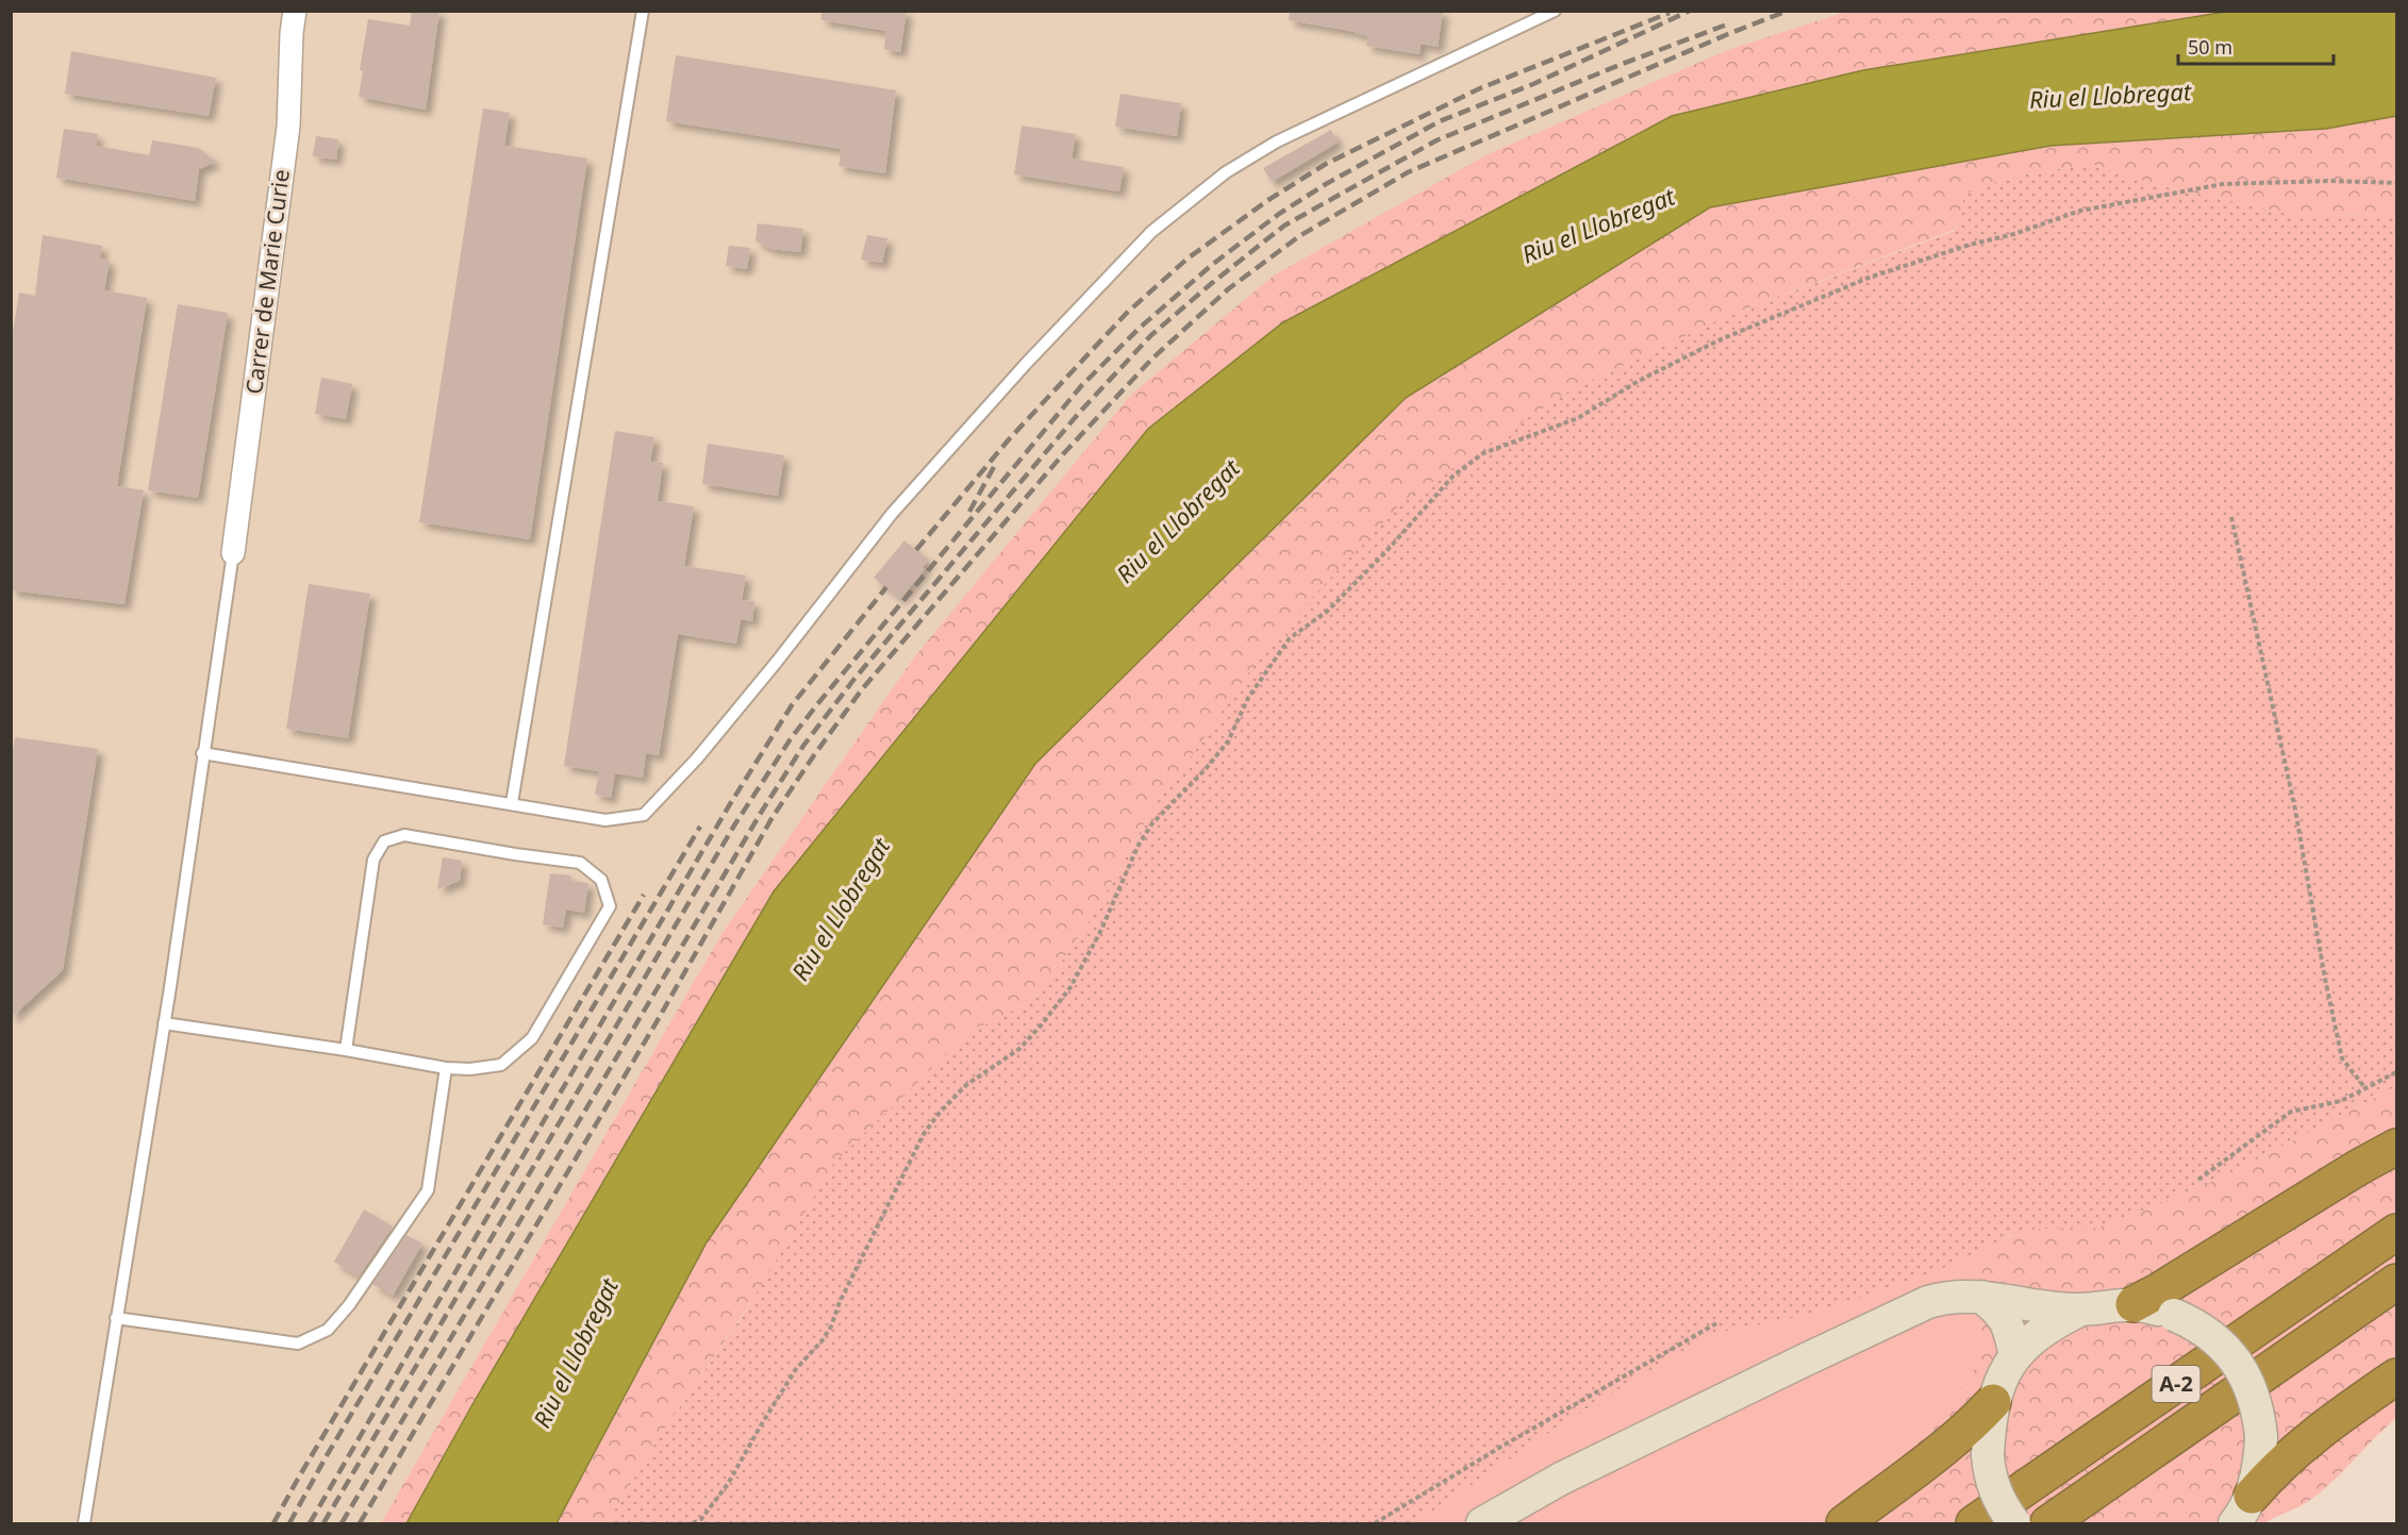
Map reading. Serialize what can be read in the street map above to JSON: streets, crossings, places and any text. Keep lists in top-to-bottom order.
{
  "streets": {
    "highway": ["A-2"],
    "street": ["Carrer de Marie Curie"]
  },
  "water": ["Riu el Llobregat"],
  "scale_bar": "50 m"
}
